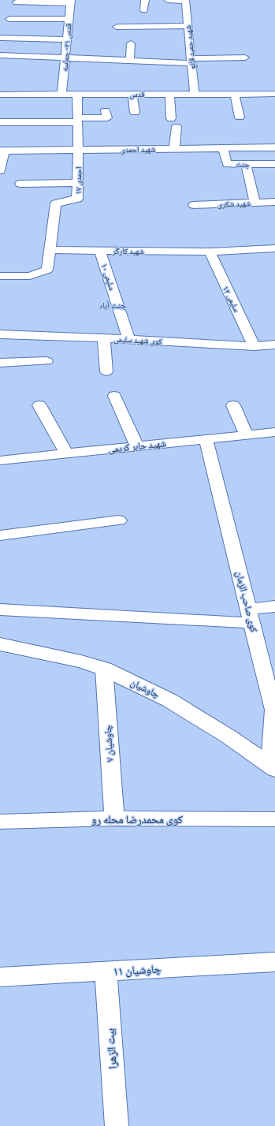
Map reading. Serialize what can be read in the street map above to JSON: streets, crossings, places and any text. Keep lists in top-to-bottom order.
{
  "streets": {
    "main road": ["چاوشیان"],
    "street": [
      "قدس ۲۱- حماسه",
      "شهید حمید قانع",
      "قدس",
      "شهید احمدی",
      "جنت",
      "احمدی ۱۷",
      "شهید شکری",
      "شهید کارگر",
      "سلیمی ۱۰",
      "سلیمی ۱۲",
      "کوی شهید سلیمی",
      "شهید جابر کریمی",
      "کوی صاحب الزمان",
      "چاوشیان ۷",
      "کوی محمدرضا محله رو",
      "چاوشیان ۱۱",
      "بیت الزهرا"
    ]
  },
  "crossings": [
    ["قدس ۲۱- حماسه", "قدس"],
    ["شهید حمید قانع", "قدس"],
    ["قدس", "احمدی ۱۷"],
    ["شهید احمدی", "جنت"],
    ["شهید احمدی", "احمدی ۱۷"],
    ["احمدی ۱۷", "شهید کارگر"],
    ["شهید کارگر", "سلیمی ۱۰"],
    ["شهید کارگر", "سلیمی ۱۲"],
    ["سلیمی ۱۰", "کوی شهید سلیمی"],
    ["سلیمی ۱۲", "کوی شهید سلیمی"],
    ["شهید جابر کریمی", "کوی صاحب الزمان"],
    ["کوی صاحب الزمان", "چاوشیان"],
    ["چاوشیان", "چاوشیان ۷"],
    ["چاوشیان ۷", "کوی محمدرضا محله رو"],
    ["چاوشیان ۱۱", "بیت الزهرا"]
  ],
  "districts": ["جنت آباد"]
}
